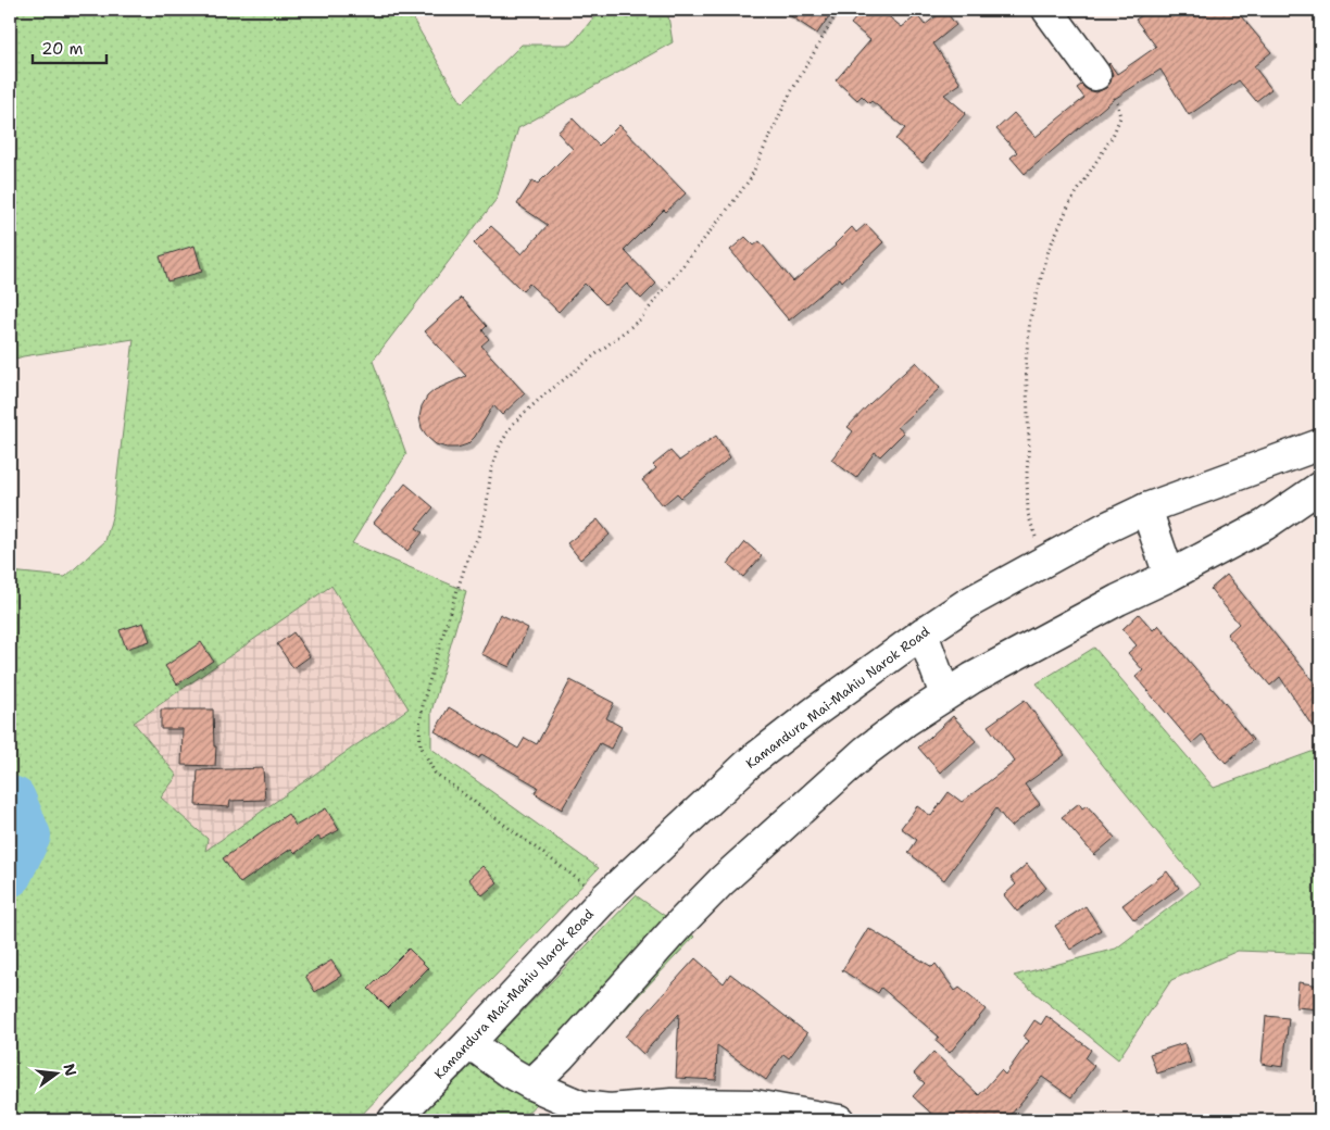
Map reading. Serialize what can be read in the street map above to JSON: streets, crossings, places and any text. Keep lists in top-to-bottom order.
{
  "streets": {
    "main road": ["Kamandura Mai-Mahiu Narok Road"]
  },
  "scale_bar": "20 m",
  "north": "right"
}
